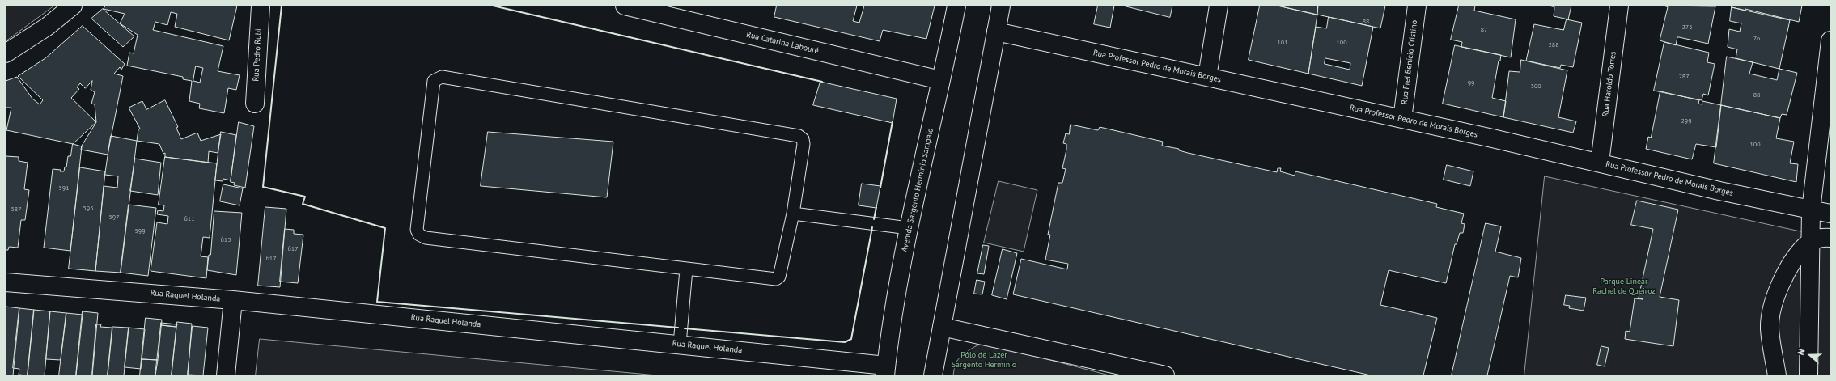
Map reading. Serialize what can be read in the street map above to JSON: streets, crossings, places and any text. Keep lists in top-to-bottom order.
{
  "streets": {
    "street": [
      "Rua Catarina Labouré",
      "Rua Pedro Rubi",
      "Rua Frei Benício Cristino",
      "Rua Professor Pedro de Morais Borges",
      "Rua Haroldo Torres",
      "Avenida Sargento Hermínio Sampaio",
      "Rua Raquel Holanda"
    ]
  },
  "crossings": [
    ["Rua Catarina Labouré", "Avenida Sargento Hermínio Sampaio"],
    ["Rua Frei Benício Cristino", "Rua Professor Pedro de Morais Borges"],
    ["Rua Professor Pedro de Morais Borges", "Rua Haroldo Torres"],
    ["Avenida Sargento Hermínio Sampaio", "Rua Raquel Holanda"]
  ],
  "parks": ["Parque Linear Rachel de Queiroz", "Pólo de Lazer Sargento Hermínio"],
  "house_numbers": [
    "88",
    "275",
    "87",
    "76",
    "101",
    "100",
    "288",
    "287",
    "99",
    "300",
    "88",
    "299",
    "100",
    "591",
    "595",
    "587",
    "597",
    "611",
    "599",
    "613",
    "617",
    "617"
  ],
  "north": "left"
}
